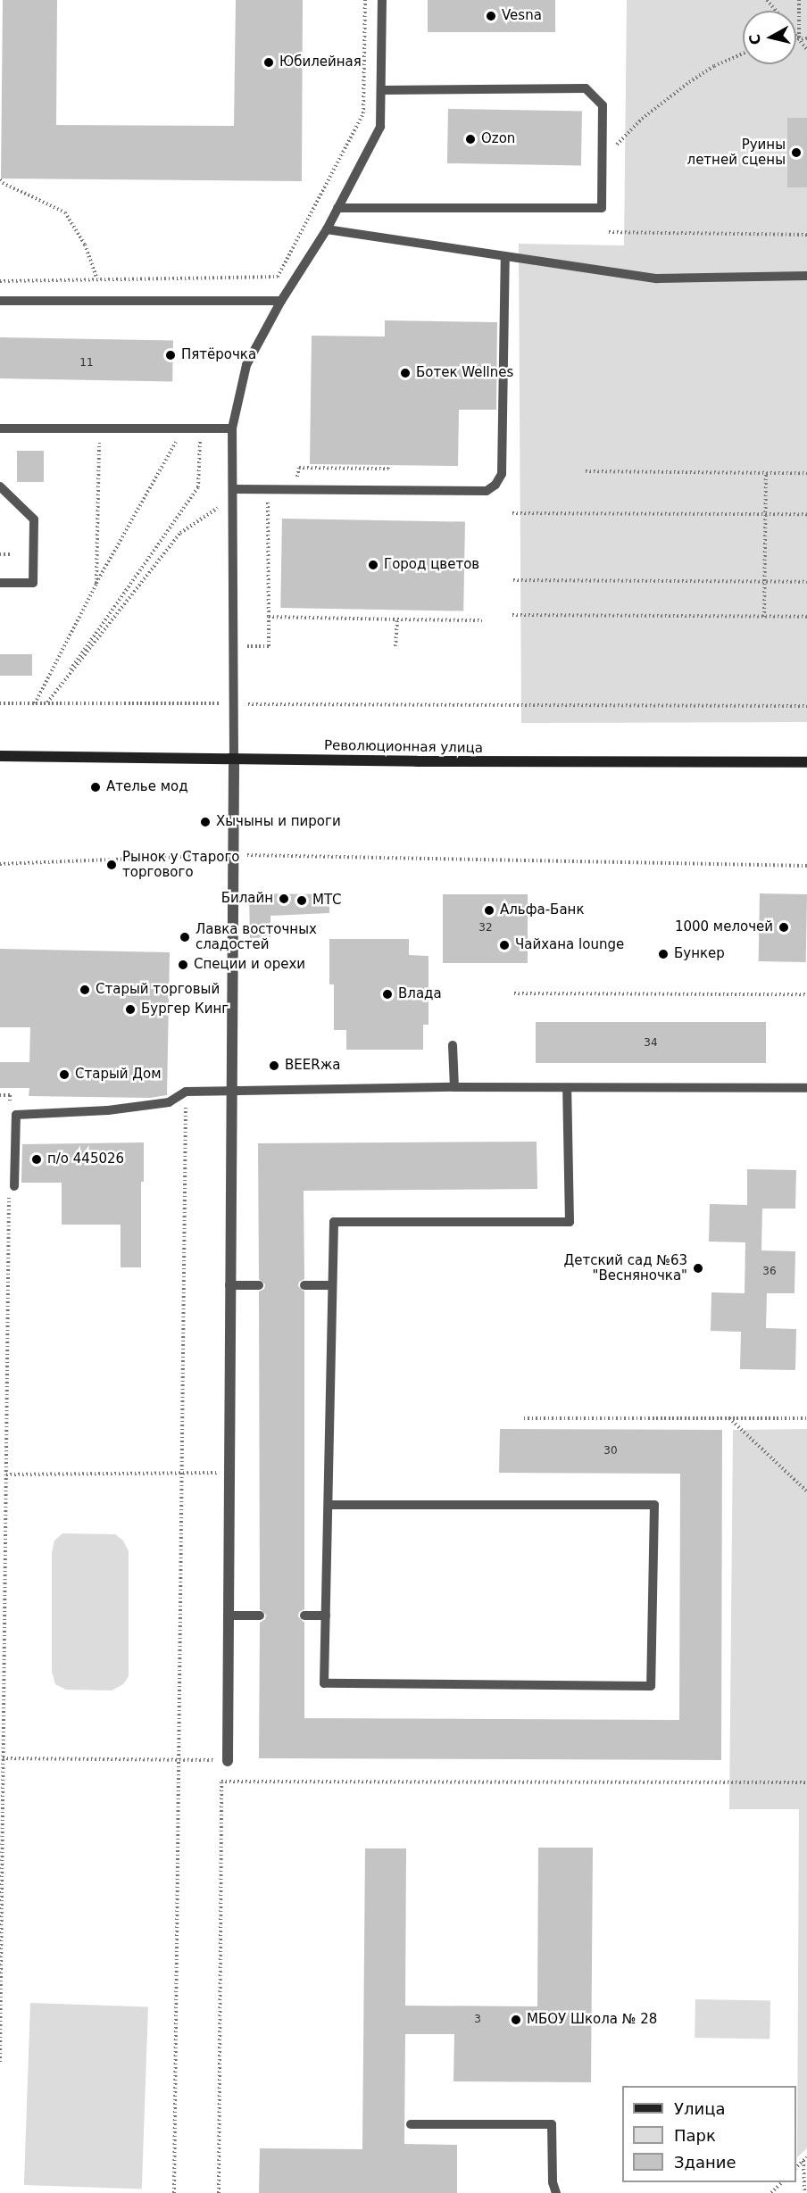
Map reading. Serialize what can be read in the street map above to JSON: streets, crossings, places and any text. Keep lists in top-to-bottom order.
{
  "streets": {
    "main road": ["Революционная улица"]
  },
  "places": [
    "Vesna",
    "Юбилейная",
    "Ozon",
    "Руины летней сцены",
    "Пятёрочка",
    "Ботек Wellnes",
    "Город цветов",
    "Ателье мод",
    "Хычыны и пироги",
    "Рынок у Старого торгового",
    "Билайн",
    "МТС",
    "Альфа-Банк",
    "1000 мелочей",
    "Лавка восточных сладостей",
    "Чайхана lounge",
    "Бункер",
    "Специи и орехи",
    "Старый торговый",
    "Влада",
    "Бургер Кинг",
    "BEERжа",
    "Старый Дом",
    "п/о 445026",
    "Детский сад №63 \"Весняночка\"",
    "МБОУ Школа № 28"
  ],
  "house_numbers": [
    "11",
    "32",
    "34",
    "36",
    "30",
    "3"
  ],
  "legend": ["Улица", "Парк", "Здание"],
  "north": "left"
}
